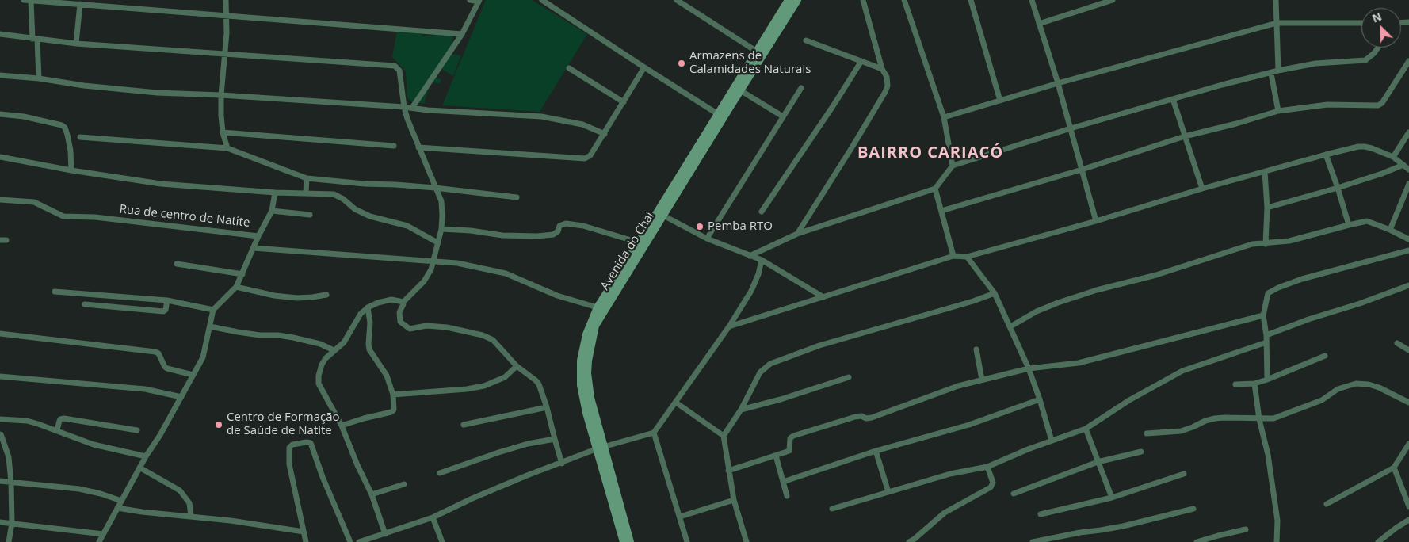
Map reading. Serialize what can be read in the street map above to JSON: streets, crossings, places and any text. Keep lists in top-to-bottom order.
{
  "streets": {
    "main road": ["Avenida do Chai"],
    "street": ["Rua de centro de Natite"]
  },
  "districts": ["BAIRRO CARIACÓ"],
  "places": ["Armazens de Calamidades Naturais", "Pemba RTO", "Centro de Formação de Saúde de Natite"],
  "north": "top left"
}
